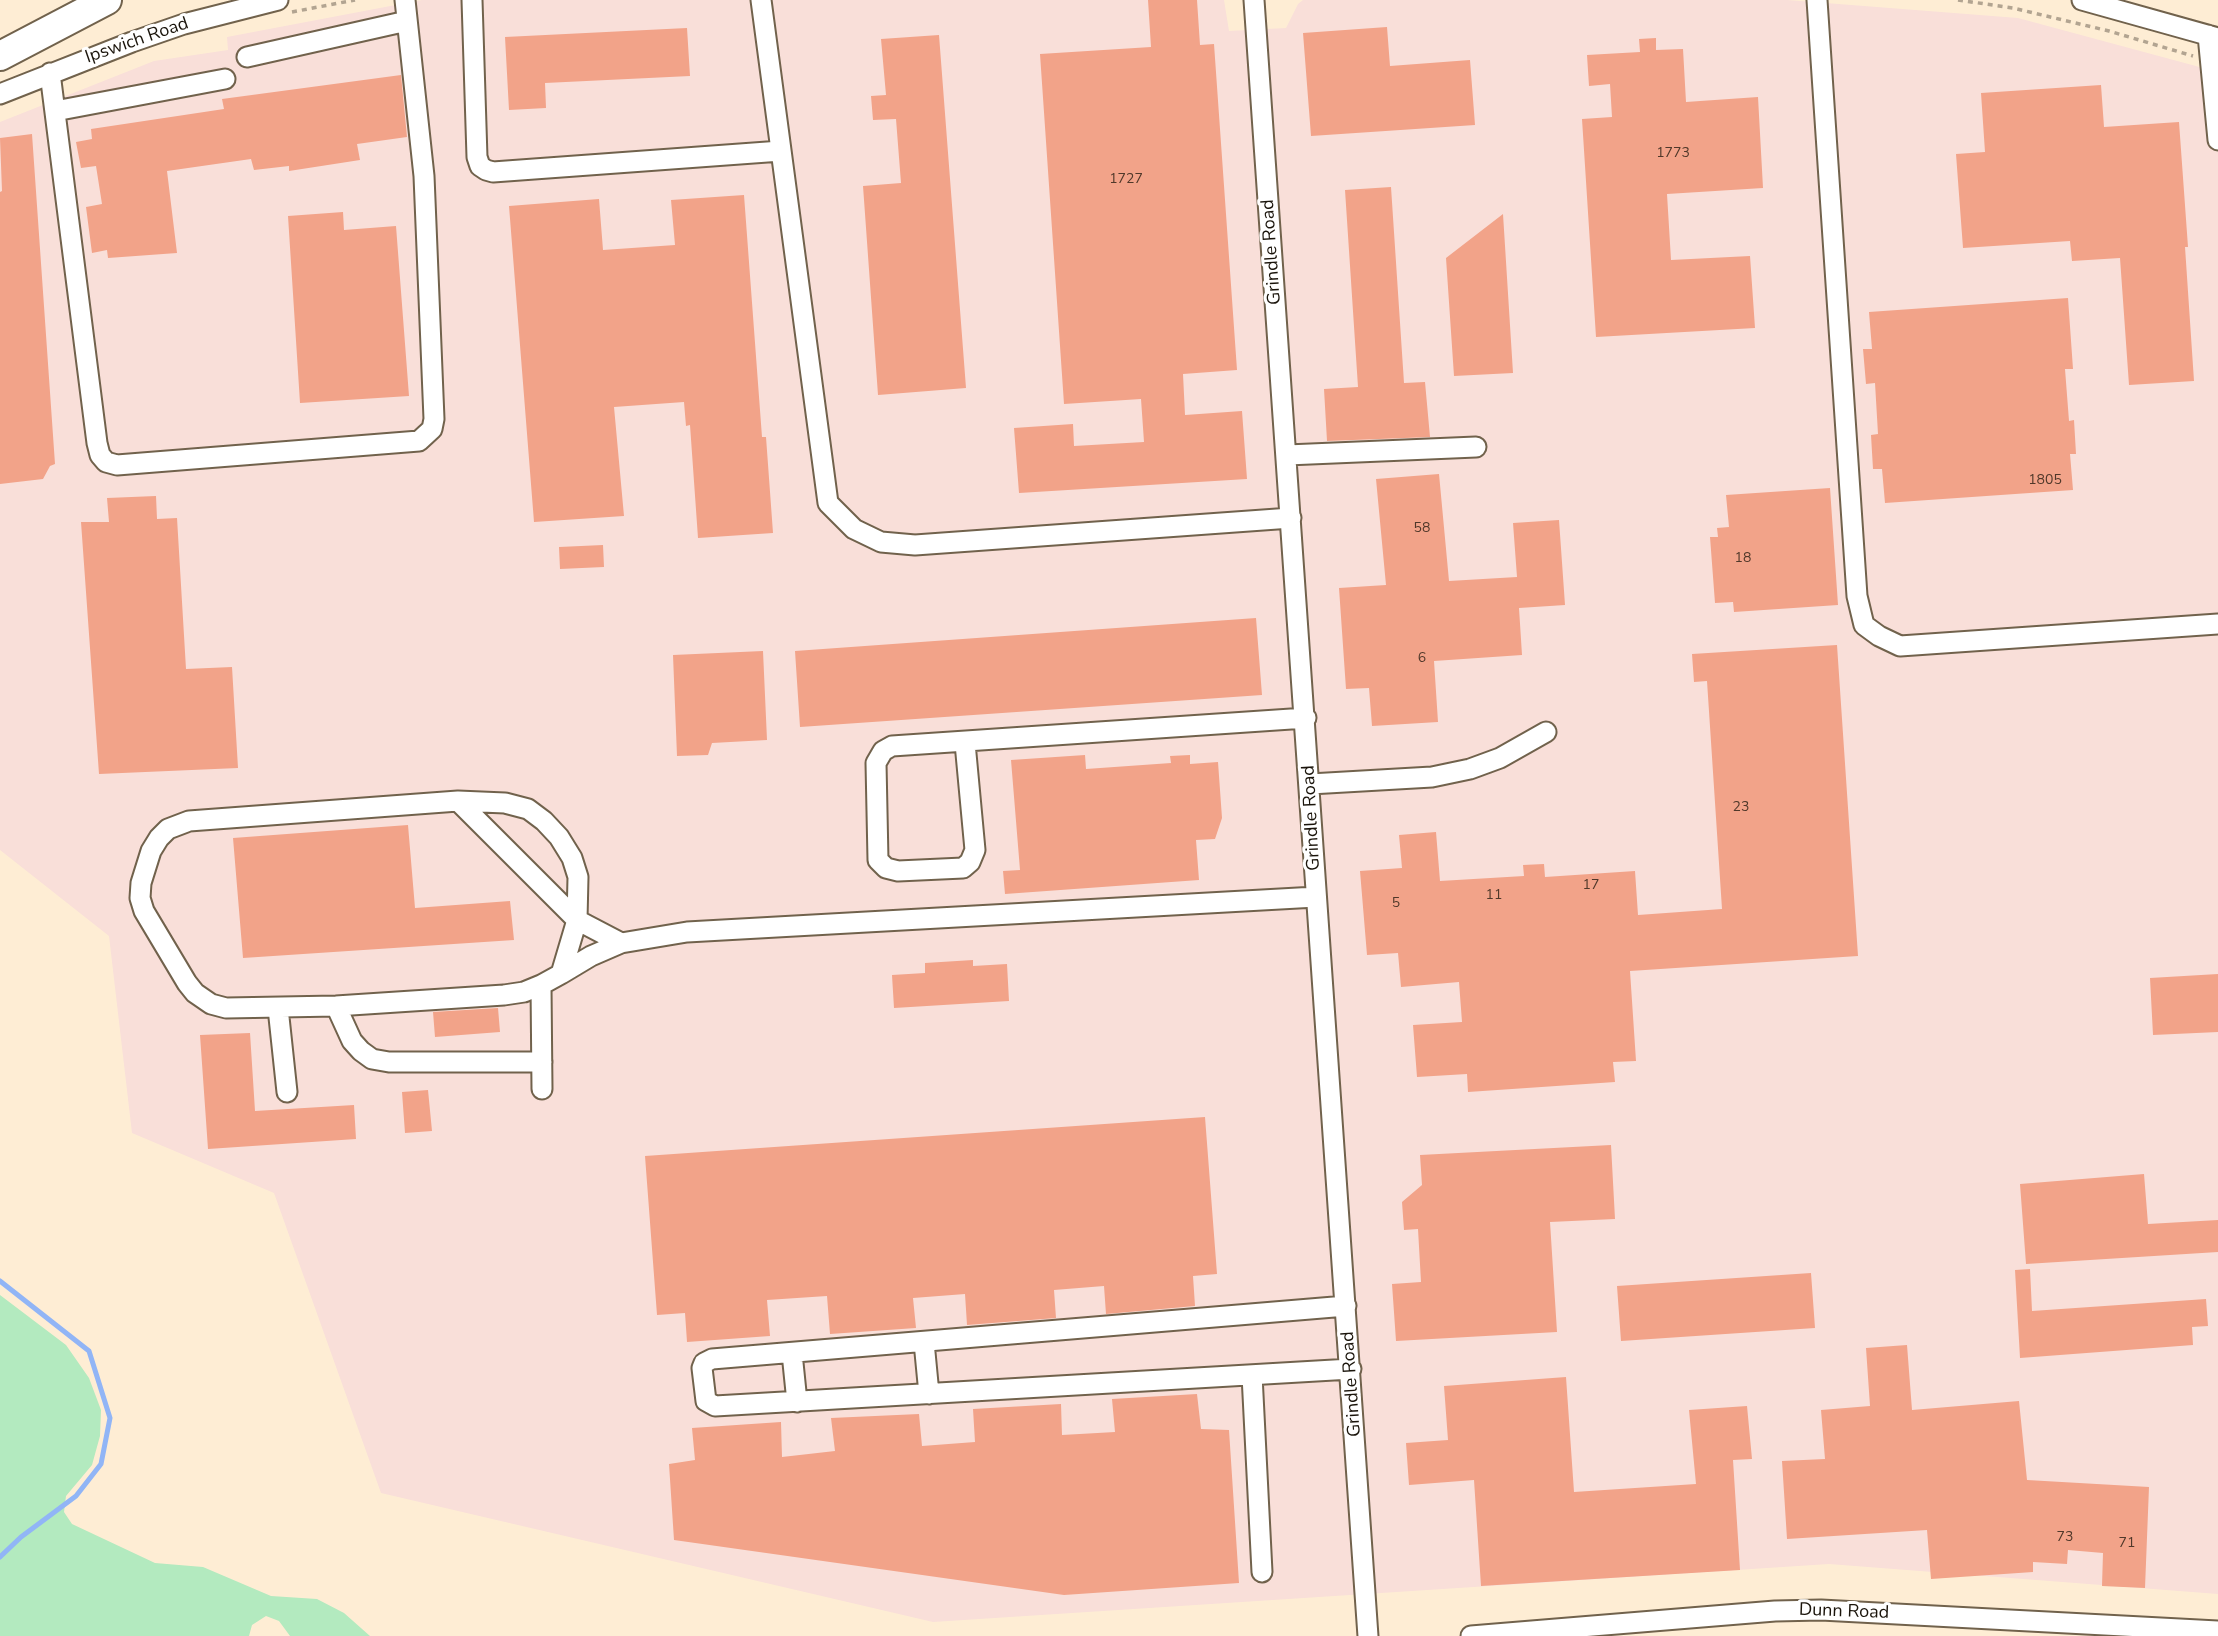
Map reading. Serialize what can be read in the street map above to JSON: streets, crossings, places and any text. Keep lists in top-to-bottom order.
{
  "streets": {
    "street": ["Ipswich Road", "Grindle Road", "Dunn Road"]
  },
  "house_numbers": [
    "1773",
    "1727",
    "1805",
    "58",
    "18",
    "6",
    "23",
    "17",
    "11",
    "5",
    "73",
    "71"
  ]
}
